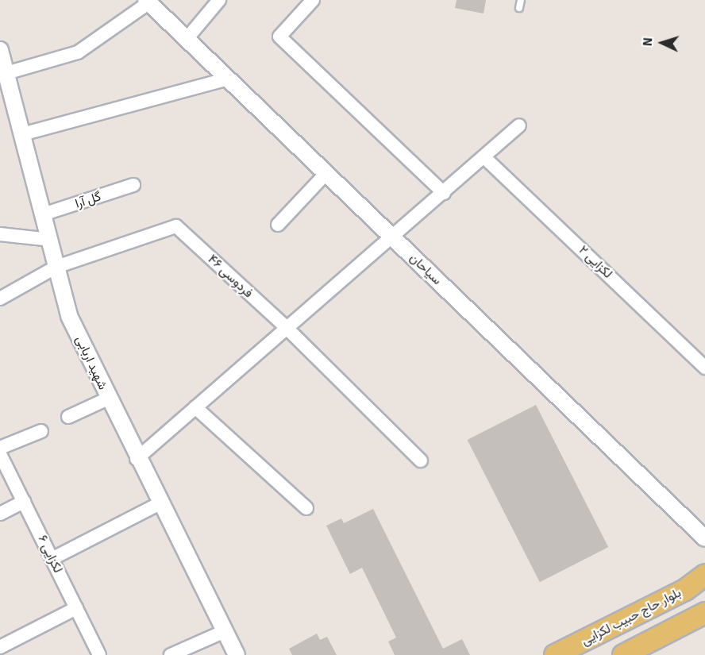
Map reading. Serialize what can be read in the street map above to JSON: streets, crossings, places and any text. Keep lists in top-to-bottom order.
{
  "streets": {
    "main road": ["بلوار حاج حبیب لکزايی"],
    "street": [
      "گل آرا",
      "لکزایی ۲",
      "سیاحان",
      "فردوسی ۴۶",
      "شهید اربابی",
      "لکزایی ۶"
    ]
  },
  "crossings": [
    ["گل آرا", "شهید اربابی"],
    ["فردوسی ۴۶", "شهید اربابی"]
  ],
  "north": "left"
}
